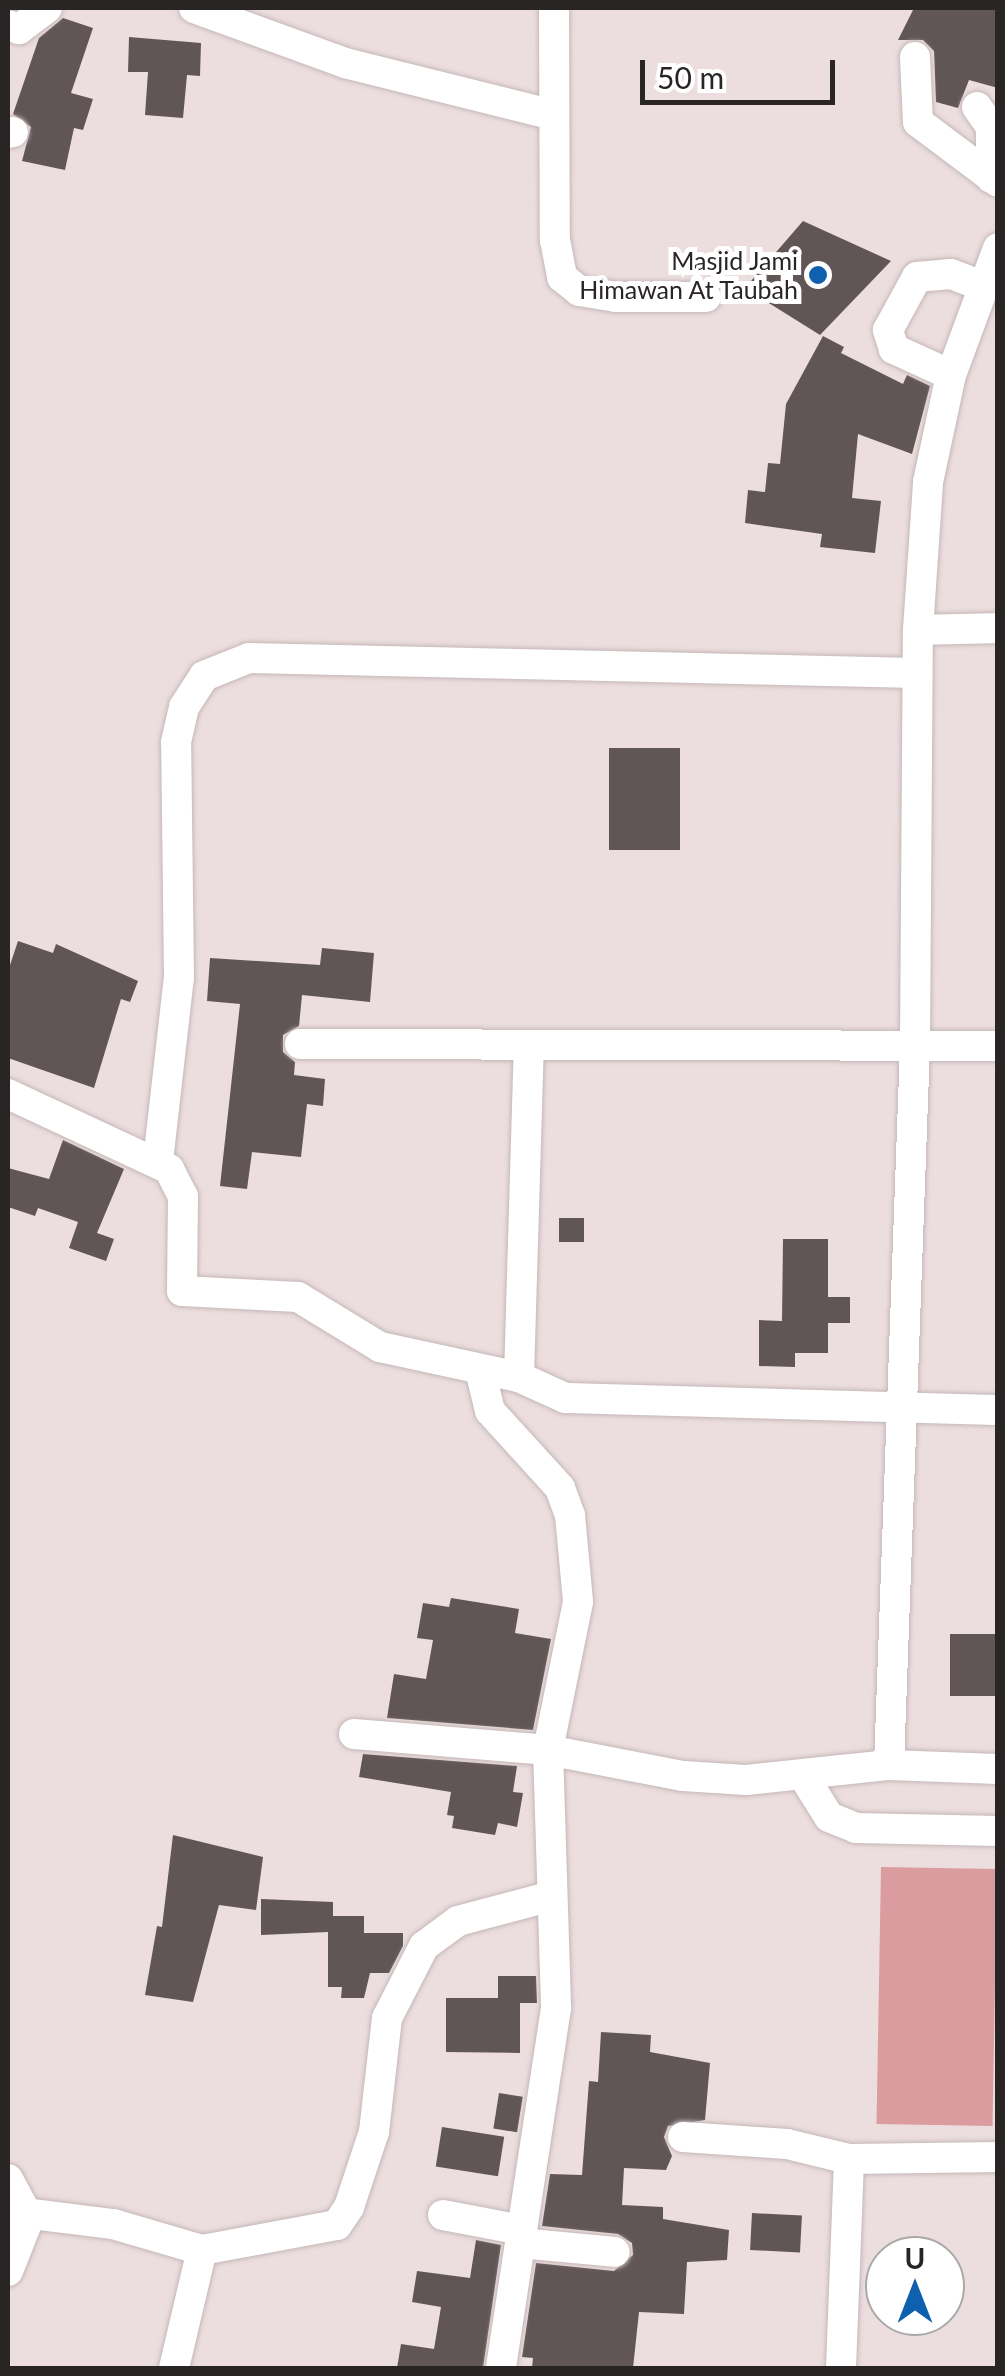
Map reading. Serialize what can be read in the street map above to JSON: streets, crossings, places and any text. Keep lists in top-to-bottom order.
{
  "places": ["Masjid Jami Himawan At Taubah"],
  "scale_bar": "50 m",
  "north": "top"
}
